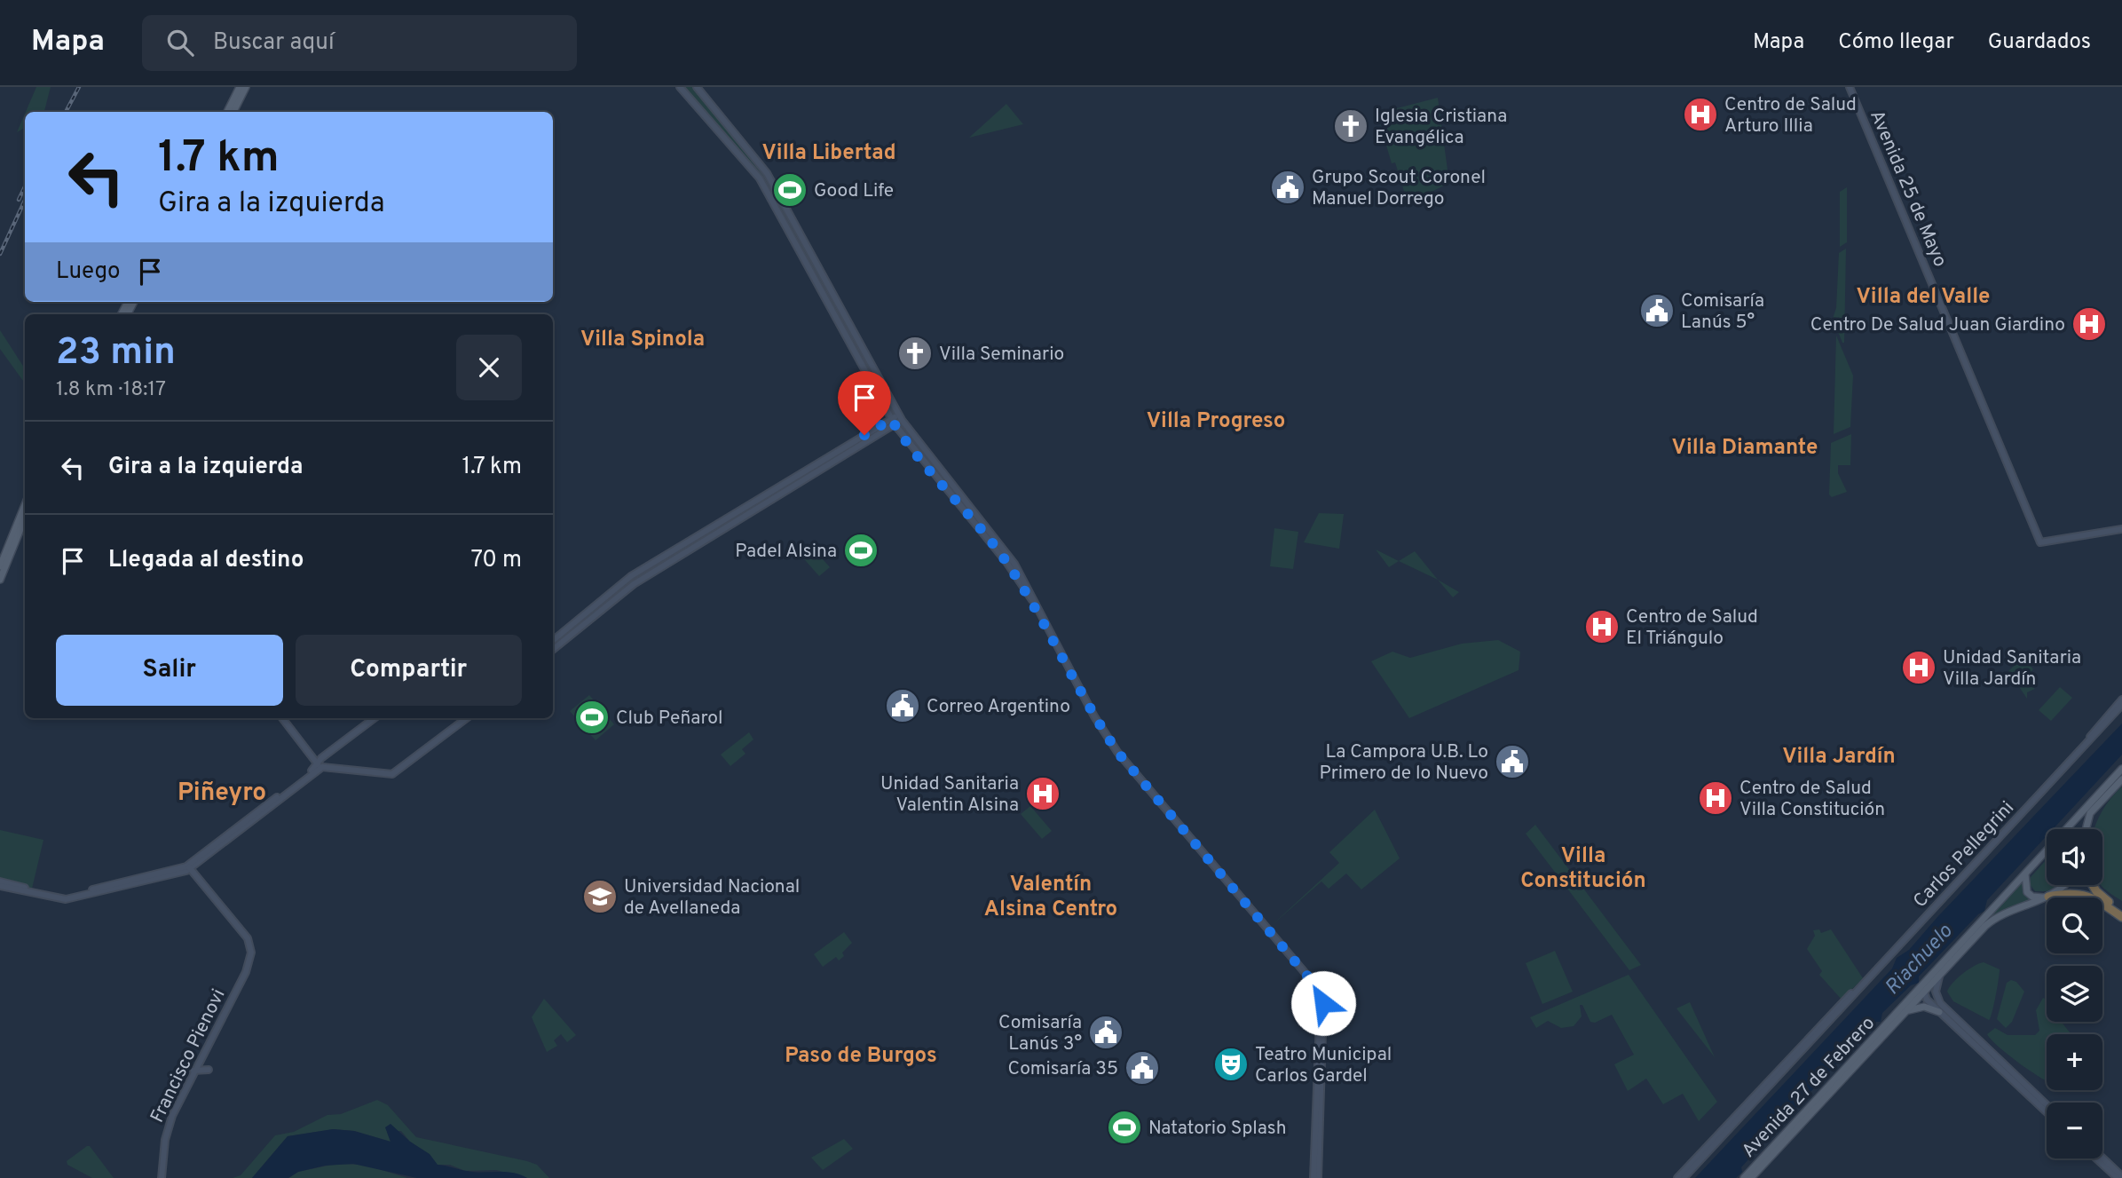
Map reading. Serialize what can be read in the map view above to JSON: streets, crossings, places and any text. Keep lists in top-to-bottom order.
{
  "streets": {
    "main road": [
      "Avenida 25 de Mayo",
      "Carlos Pellegrini",
      "Francisco Pienovi",
      "Avenida 27 de Febrero"
    ]
  },
  "districts": [
    "Villa Libertad",
    "Villa del Valle",
    "Villa Spinola",
    "Villa Progreso",
    "Villa Diamante",
    "Villa Jardín",
    "Piñeyro",
    "Villa Constitución",
    "Valentín Alsina Centro",
    "Paso de Burgos"
  ],
  "water": ["Riachuelo"],
  "places": {
    "hospital": [
      "Centro de Salud Arturo Illia",
      "Centro De Salud Juan Giardino",
      "Centro de Salud El Triángulo",
      "Unidad Sanitaria Villa Jardín",
      "Unidad Sanitaria Valentin Alsina",
      "Centro de Salud Villa Constitución"
    ],
    "church": ["Iglesia Cristiana Evangélica", "Villa Seminario"],
    "public building": [
      "Grupo Scout Coronel Manuel Dorrego",
      "Comisaría Lanús 5°",
      "Correo Argentino",
      "La Campora U.B. Lo Primero de lo Nuevo",
      "Comisaría Lanús 3°",
      "Comisaría 35"
    ],
    "sports": [
      "Good Life",
      "Padel Alsina",
      "Club Peñarol",
      "Natatorio Splash"
    ],
    "school or university": ["Universidad Nacional de Avellaneda"],
    "theatre": ["Teatro Municipal Carlos Gardel"]
  },
  "page": {
    "header": "Mapa",
    "search": "Buscar aquí",
    "nav": ["Mapa", "Cómo llegar", "Guardados"],
    "turn": ["1.7 km", "Gira a la izquierda"],
    "then": "Luego",
    "heading": ["23 min", "1.8 km · 18:17"],
    "list": [
      {
        "name": "Gira a la izquierda",
        "value": "1.7 km"
      },
      {
        "name": "Llegada al destino",
        "value": "70 m"
      }
    ],
    "buttons": ["Salir", "Compartir"],
    "map_buttons": ["+", "−"]
  }
}
